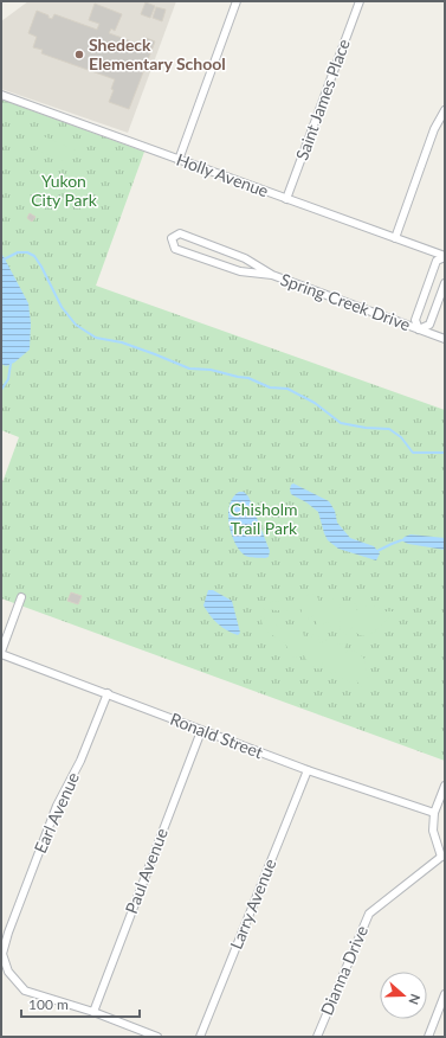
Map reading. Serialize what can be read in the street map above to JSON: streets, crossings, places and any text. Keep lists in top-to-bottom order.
{
  "streets": {
    "street": [
      "Saint James Place",
      "Holly Avenue",
      "Spring Creek Drive",
      "Ronald Street",
      "Earl Avenue",
      "Paul Avenue",
      "Larry Avenue",
      "Dianna Drive"
    ]
  },
  "crossings": [
    ["Saint James Place", "Holly Avenue"],
    ["Holly Avenue", "Spring Creek Drive"],
    ["Ronald Street", "Earl Avenue"],
    ["Ronald Street", "Paul Avenue"],
    ["Ronald Street", "Larry Avenue"],
    ["Earl Avenue", "Paul Avenue"]
  ],
  "parks": ["Yukon City Park", "Chisholm Trail Park"],
  "places": ["Shedeck Elementary School"],
  "scale_bar": "100 m",
  "north": "right"
}
